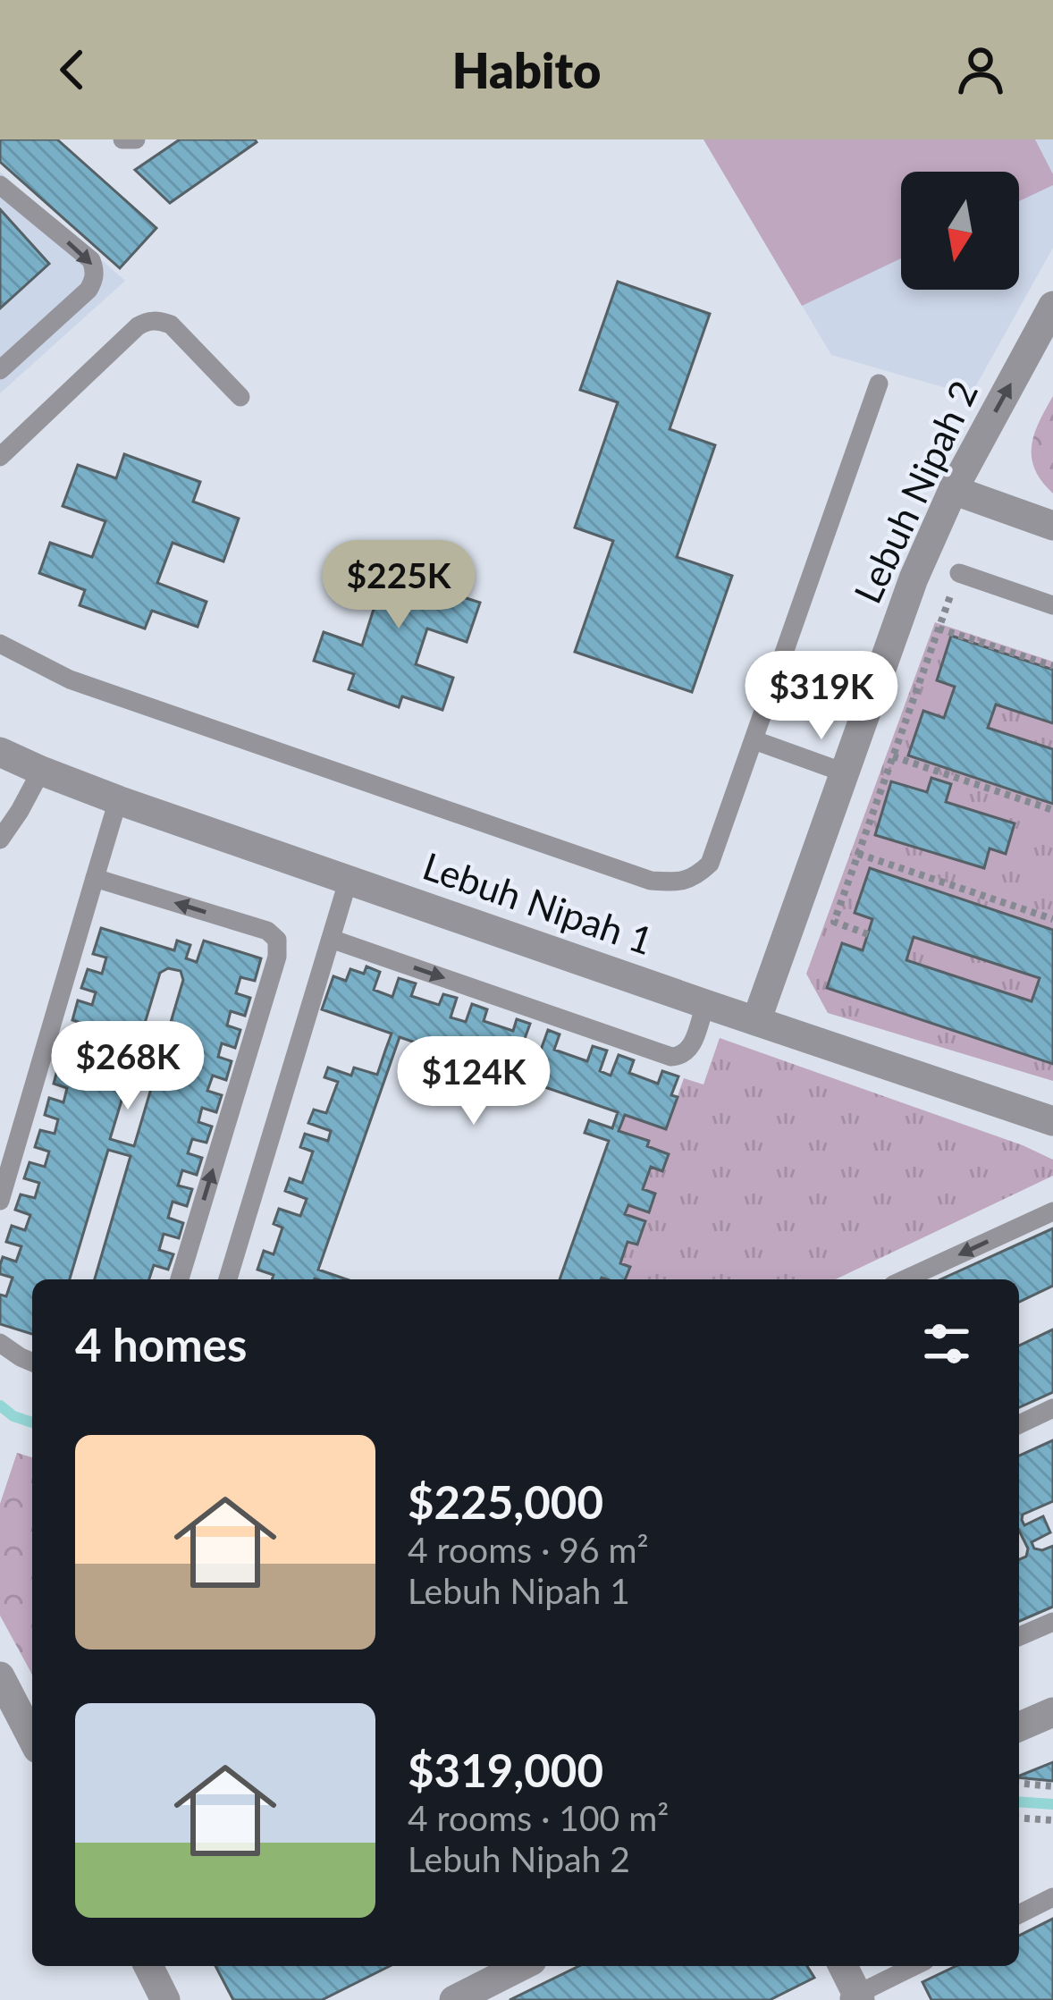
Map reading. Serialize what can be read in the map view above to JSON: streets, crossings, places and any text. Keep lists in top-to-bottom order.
{
  "streets": {
    "street": ["Lebuh Nipah 2", "Lebuh Nipah 1"]
  },
  "crossings": [
    ["Lebuh Nipah 2", "Lebuh Nipah 1"]
  ],
  "north": "bottom",
  "page": {
    "header": "Habito",
    "price": [
      "$225K",
      "$319K",
      "$268K",
      "$124K"
    ],
    "heading": "4 homes",
    "list": [
      {
        "name": "$225,000",
        "note": "4 rooms · 96 m² · Lebuh Nipah 1"
      },
      {
        "name": "$319,000",
        "note": "4 rooms · 100 m² · Lebuh Nipah 2"
      }
    ]
  }
}
